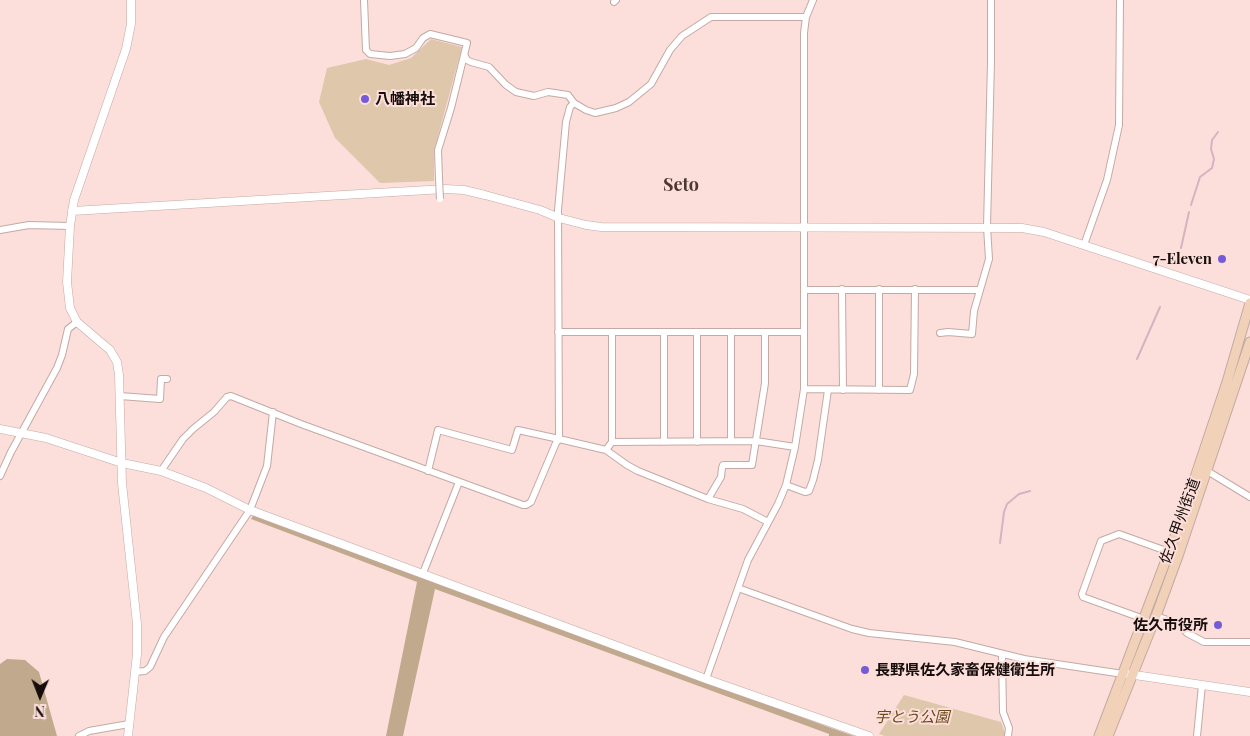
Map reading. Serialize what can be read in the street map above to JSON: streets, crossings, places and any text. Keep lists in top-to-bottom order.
{
  "streets": {
    "main road": ["佐久甲州街道"]
  },
  "districts": ["Seto"],
  "parks": ["宇とう公園"],
  "places": [
    "八幡神社",
    "7-Eleven",
    "佐久市役所",
    "長野県佐久家畜保健衛生所"
  ],
  "north": "bottom"
}
